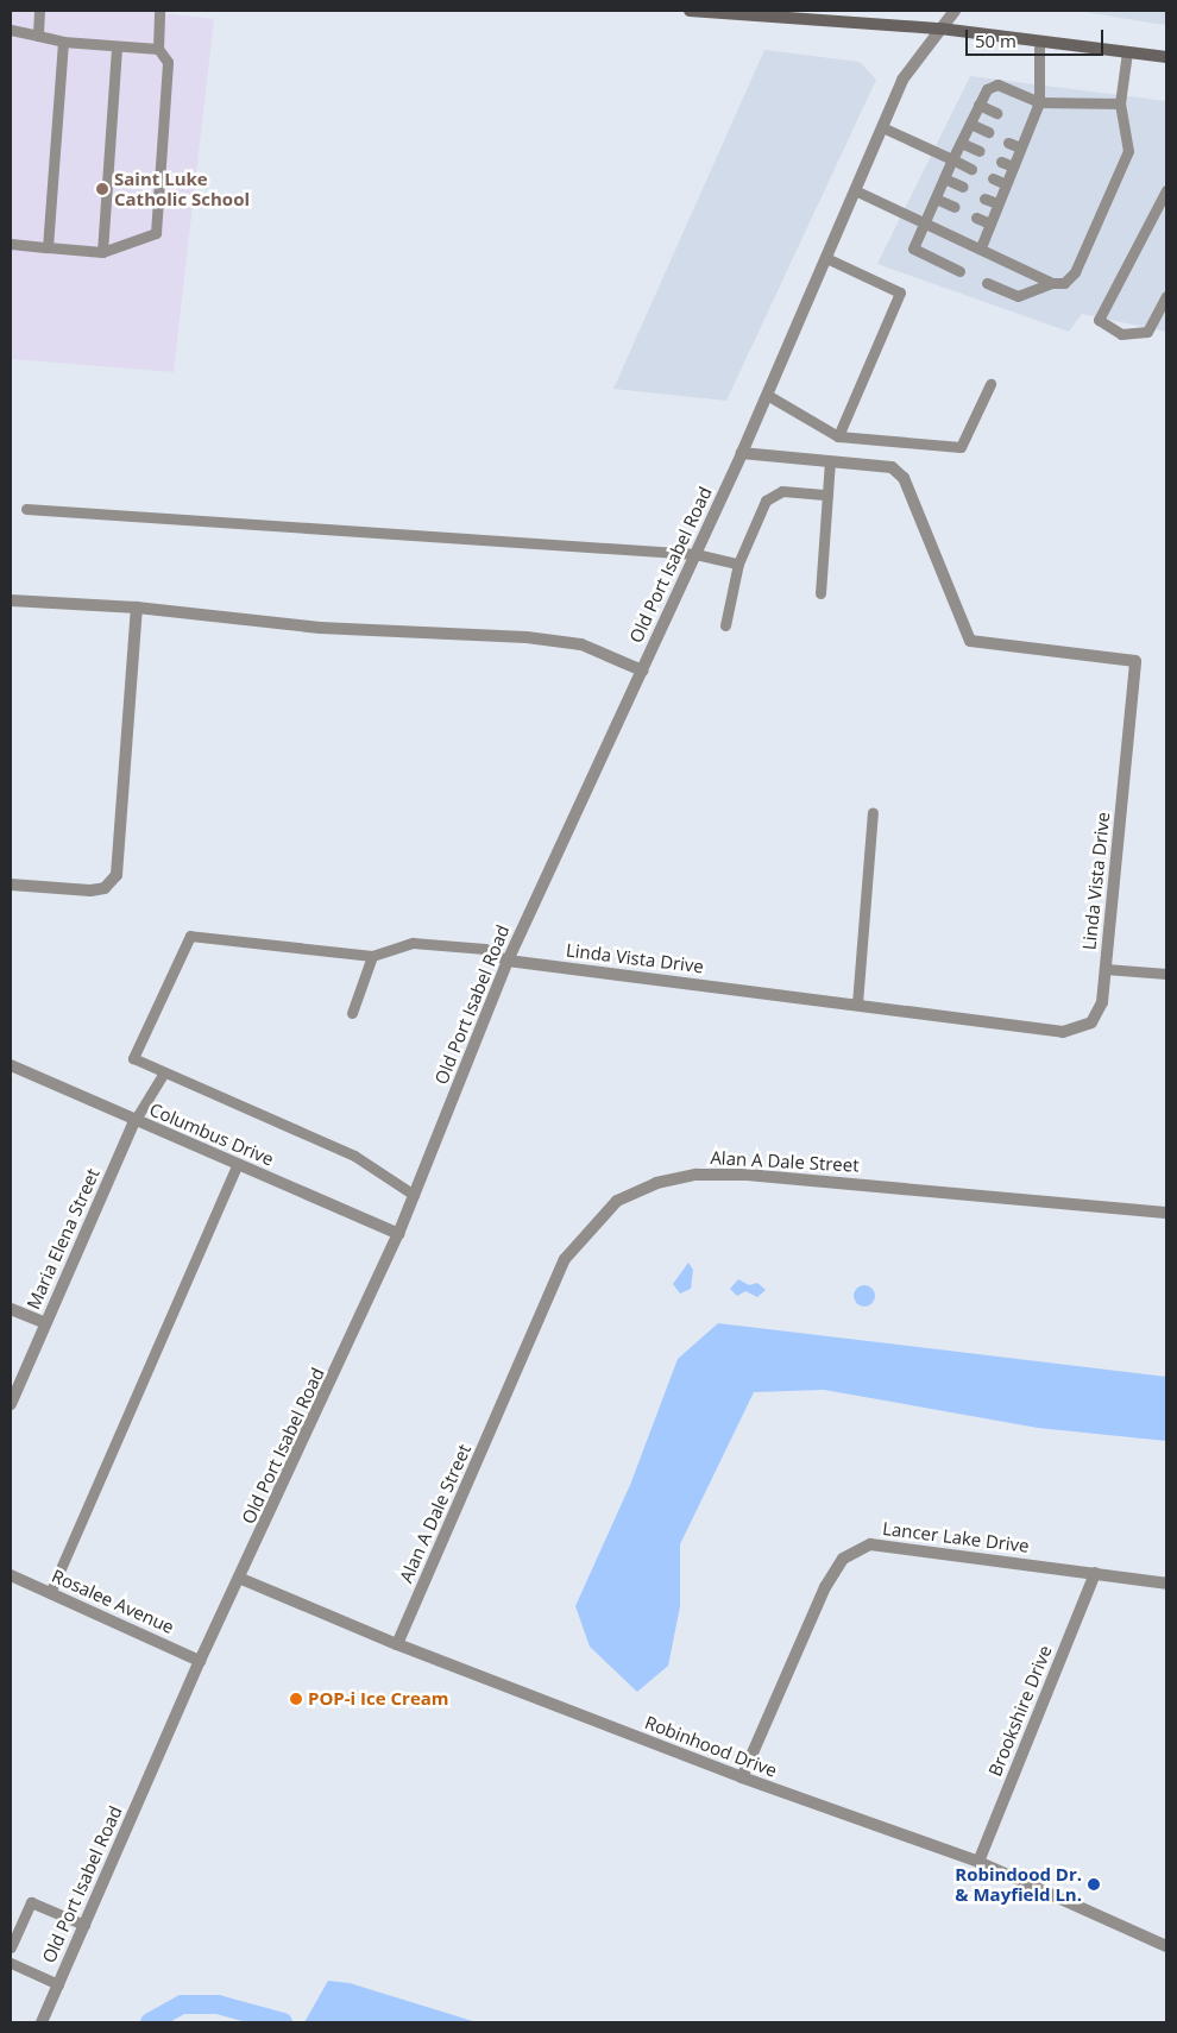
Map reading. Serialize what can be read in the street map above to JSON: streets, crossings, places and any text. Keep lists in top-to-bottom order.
{
  "streets": {
    "street": [
      "Old Port Isabel Road",
      "Linda Vista Drive",
      "Columbus Drive",
      "Alan A Dale Street",
      "Maria Elena Street",
      "Lancer Lake Drive",
      "Rosalee Avenue",
      "Brookshire Drive",
      "Robinhood Drive"
    ]
  },
  "crossings": [
    ["Old Port Isabel Road", "Linda Vista Drive"],
    ["Old Port Isabel Road", "Columbus Drive"],
    ["Old Port Isabel Road", "Rosalee Avenue"],
    ["Old Port Isabel Road", "Robinhood Drive"],
    ["Columbus Drive", "Maria Elena Street"],
    ["Alan A Dale Street", "Robinhood Drive"],
    ["Lancer Lake Drive", "Brookshire Drive"],
    ["Lancer Lake Drive", "Robinhood Drive"],
    ["Brookshire Drive", "Robinhood Drive"]
  ],
  "places": ["Saint Luke Catholic School", "POP-i Ice Cream", "Robindood Dr. & Mayfield Ln."],
  "scale_bar": "50 m"
}
